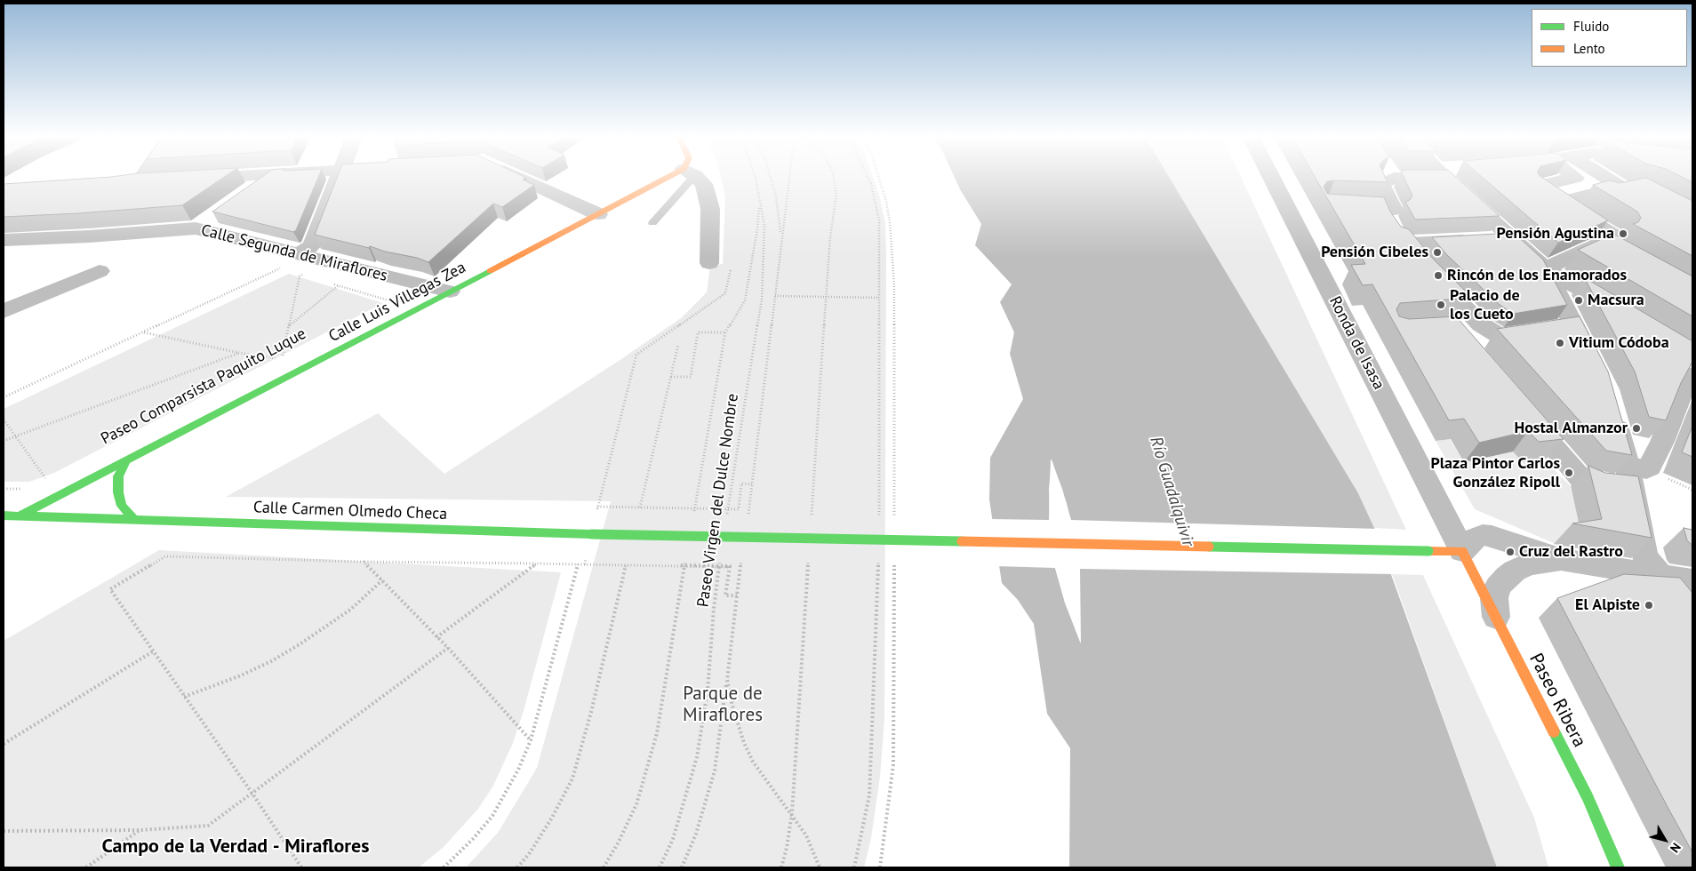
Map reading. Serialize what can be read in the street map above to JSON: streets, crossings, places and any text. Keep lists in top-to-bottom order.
{
  "streets": {
    "street": [
      "Calle Segunda de Miraflores",
      "Calle Luis Villegas Zea",
      "Ronda de Isasa",
      "Calle Carmen Olmedo Checa",
      "Paseo Ribera"
    ],
    "path": ["Paseo Comparsista Paquito Luque", "Paseo Virgen del Dulce Nombre"]
  },
  "crossings": [
    ["Calle Segunda de Miraflores", "Calle Luis Villegas Zea"],
    ["Calle Luis Villegas Zea", "Calle Carmen Olmedo Checa"],
    ["Ronda de Isasa", "Calle Carmen Olmedo Checa"],
    ["Ronda de Isasa", "Paseo Ribera"],
    ["Calle Carmen Olmedo Checa", "Paseo Ribera"]
  ],
  "districts": ["Campo de la Verdad - Miraflores"],
  "water": ["Río Guadalquivir"],
  "parks": ["Parque de Miraflores"],
  "places": [
    "Pensión Agustina",
    "Pensión Cibeles",
    "Rincón de los Enamorados",
    "Macsura",
    "Palacio de los Cueto",
    "Vitium Códoba",
    "Hostal Almanzor",
    "Plaza Pintor Carlos González Ripoll",
    "Cruz del Rastro",
    "El Alpiste"
  ],
  "legend": ["Fluido", "Lento"],
  "north": "bottom right"
}
